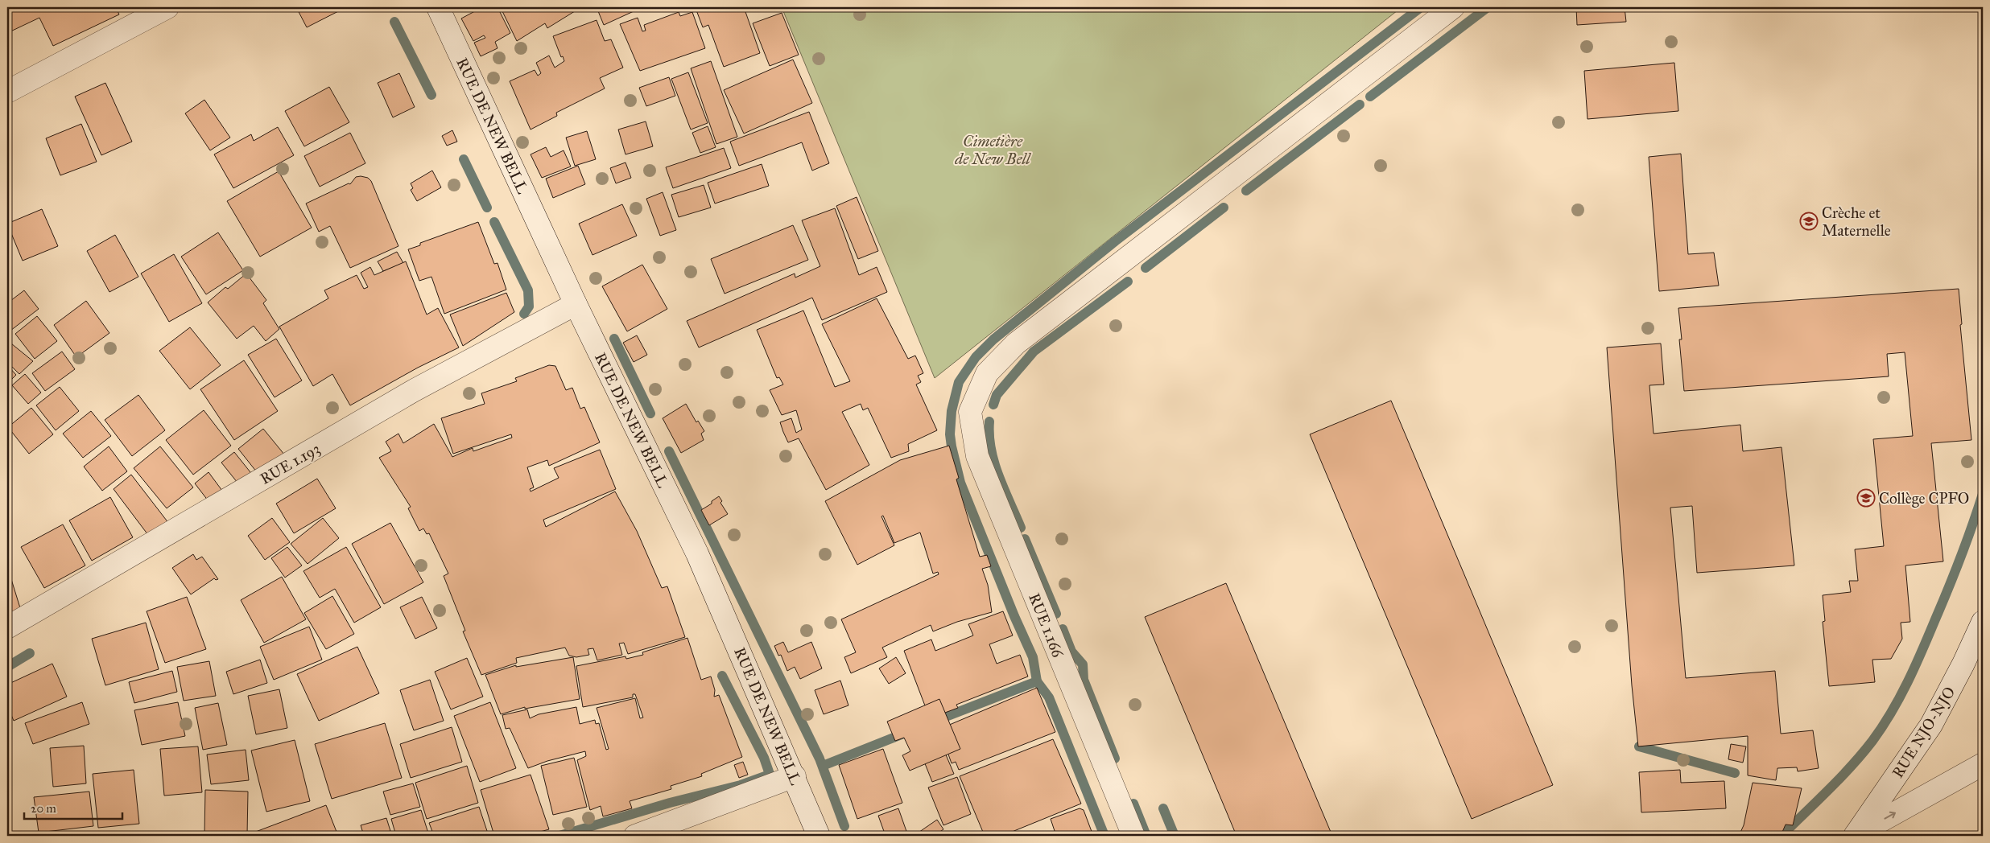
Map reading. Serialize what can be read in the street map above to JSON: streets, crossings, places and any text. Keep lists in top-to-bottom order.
{
  "streets": {
    "street": [
      "RUE DE NEW BELL",
      "RUE 1.193",
      "RUE 1.166",
      "RUE NJO-NJO"
    ]
  },
  "crossings": [
    ["RUE DE NEW BELL", "RUE 1.193"]
  ],
  "parks": ["Cimetière de New Bell"],
  "places": {
    "school or university": ["Crèche et Maternelle", "Collège CPFO"]
  },
  "scale_bar": "20 m"
}
